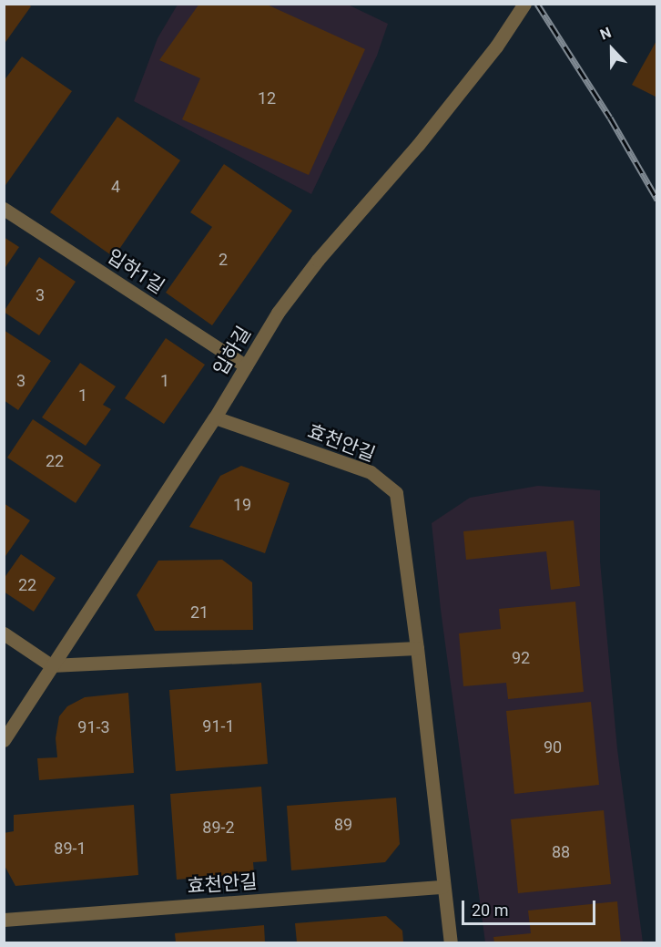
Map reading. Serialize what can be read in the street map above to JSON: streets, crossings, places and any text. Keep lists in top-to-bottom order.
{
  "streets": {
    "street": ["입하1길", "입하길", "효천안길"]
  },
  "crossings": [
    ["입하1길", "입하길"],
    ["입하길", "효천안길"]
  ],
  "house_numbers": [
    "12",
    "4",
    "2",
    "3",
    "3",
    "1",
    "1",
    "22",
    "19",
    "22",
    "21",
    "92",
    "91-1",
    "91-3",
    "90",
    "89",
    "89-2",
    "89-1",
    "88"
  ],
  "scale_bar": "20 m",
  "north": "top"
}
